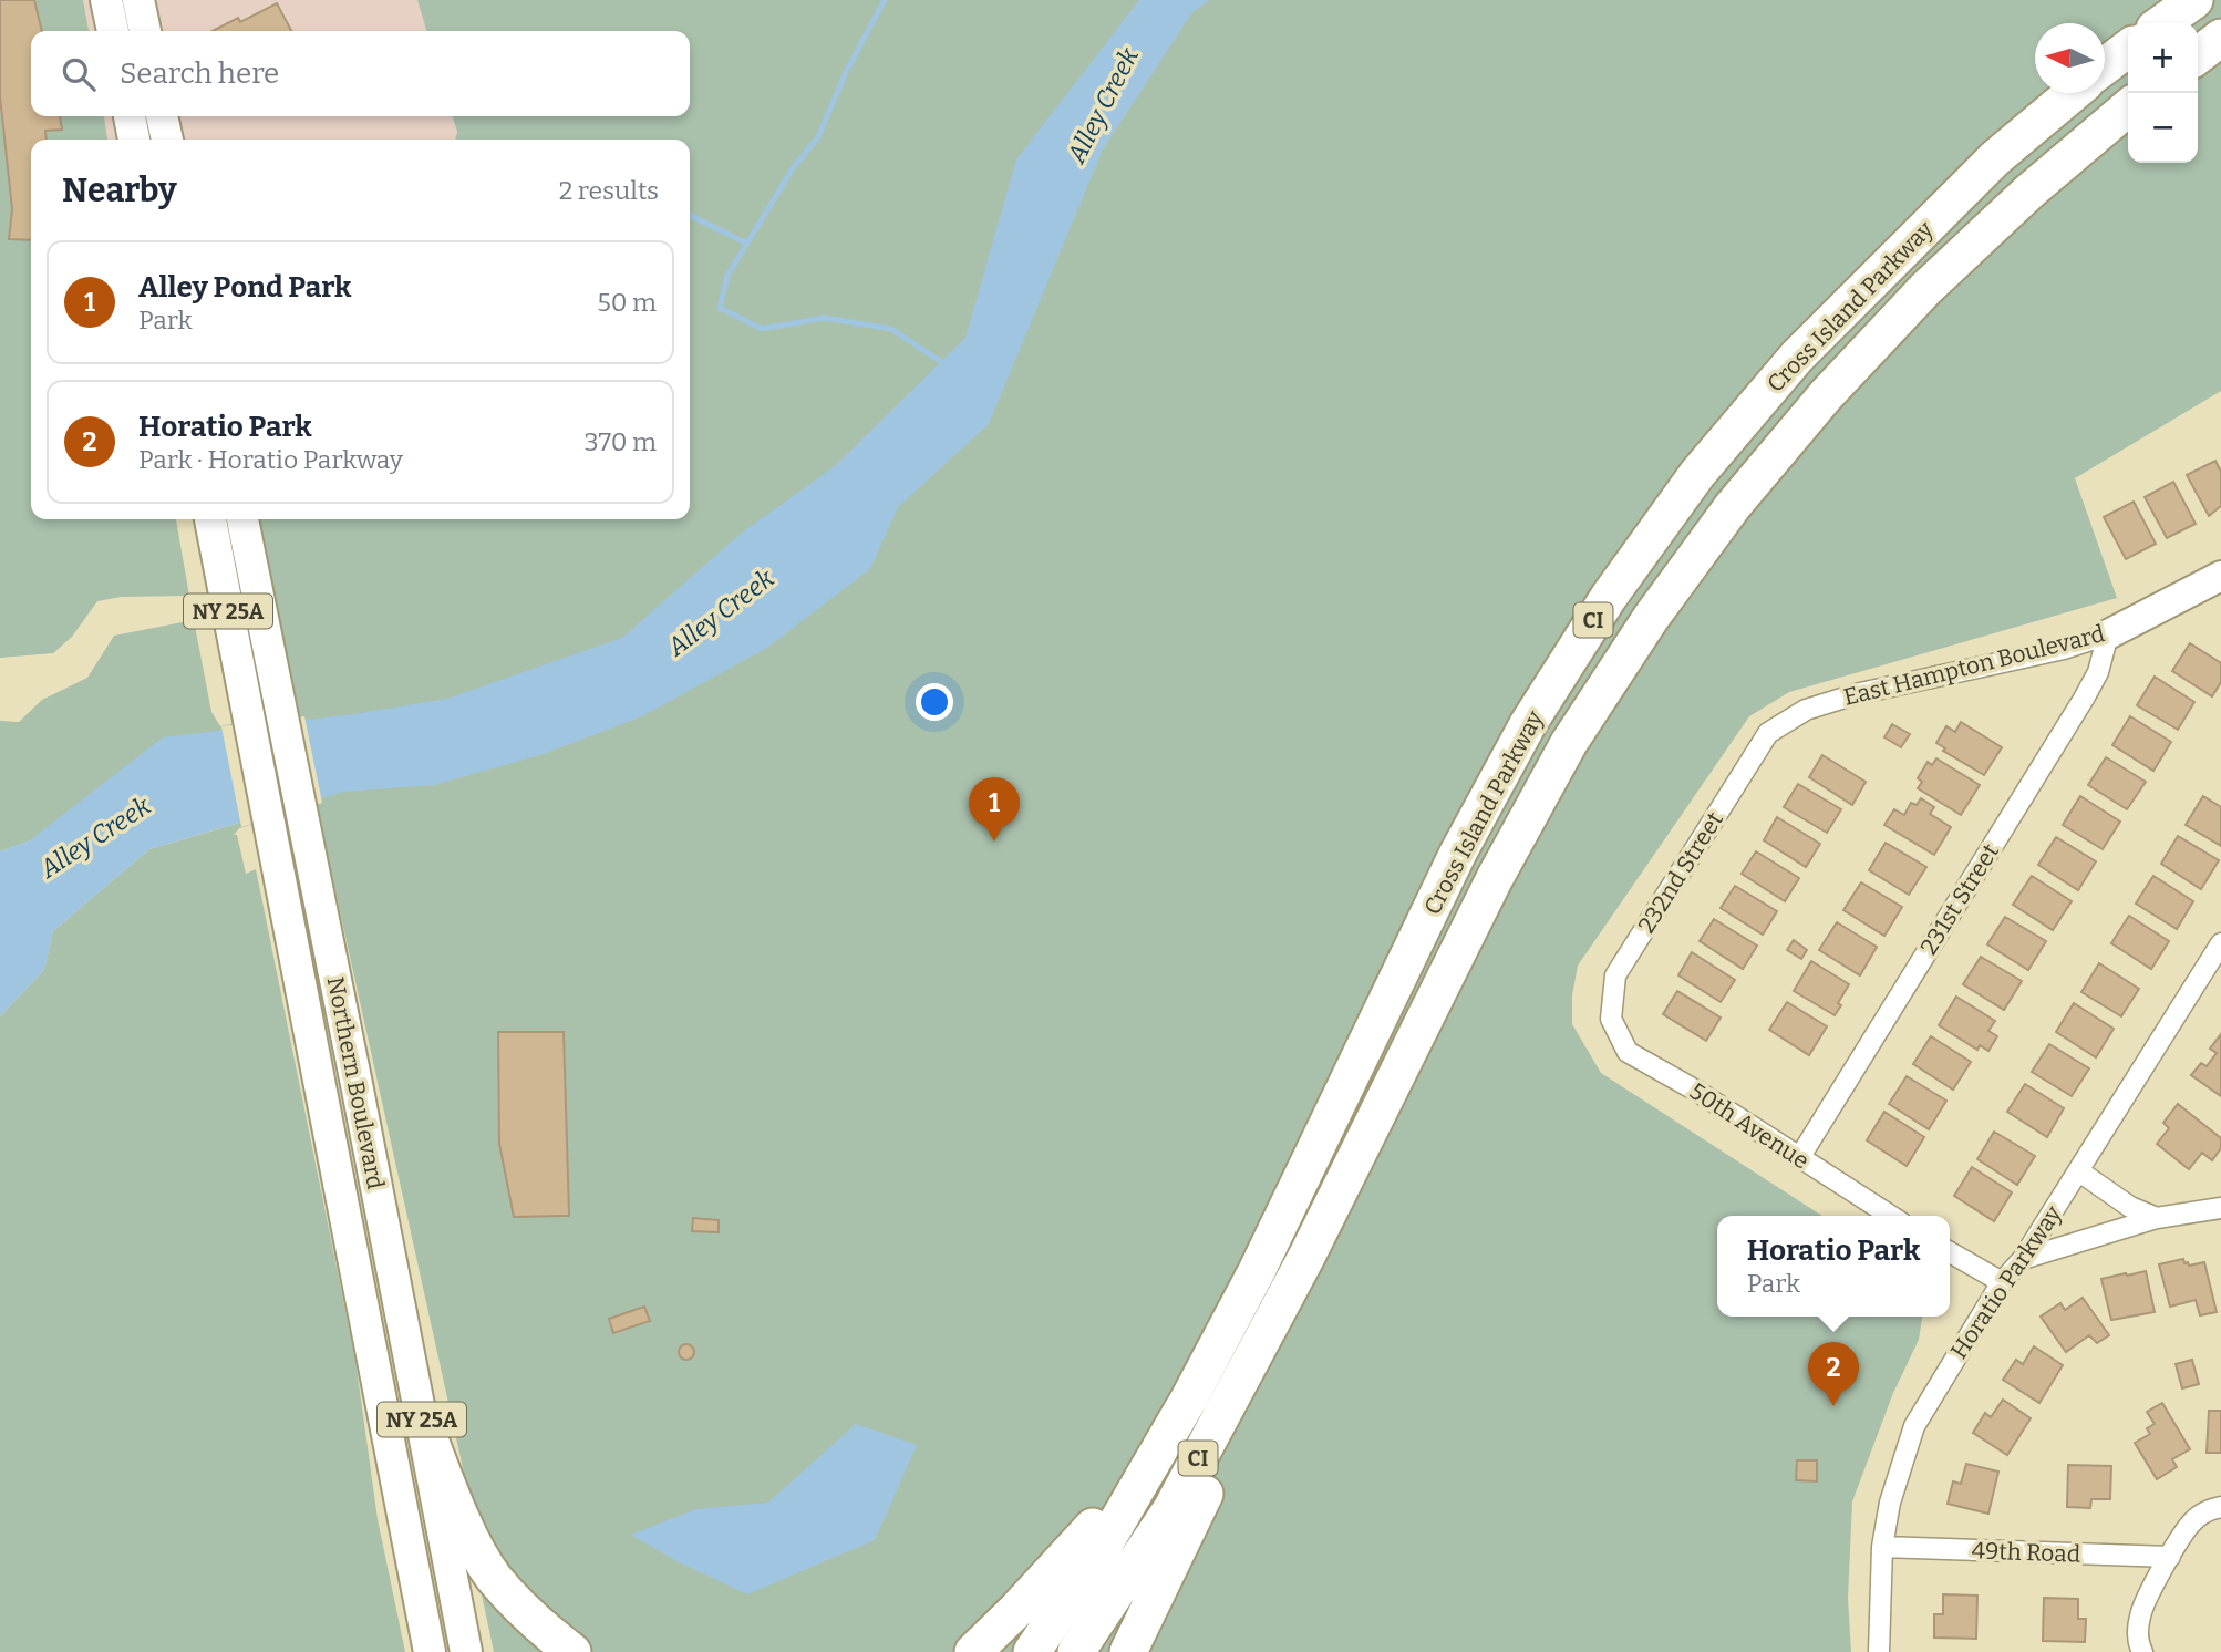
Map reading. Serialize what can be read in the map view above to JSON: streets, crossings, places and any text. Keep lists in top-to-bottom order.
{
  "streets": {
    "highway": ["Cross Island Parkway", "CI"],
    "main road": ["NY 25A", "Northern Boulevard"],
    "street": [
      "East Hampton Boulevard",
      "232nd Street",
      "231st Street",
      "50th Avenue",
      "Horatio Parkway",
      "49th Road"
    ]
  },
  "crossings": [
    ["East Hampton Boulevard", "232nd Street"],
    ["East Hampton Boulevard", "231st Street"],
    ["232nd Street", "50th Avenue"],
    ["231st Street", "50th Avenue"],
    ["Horatio Parkway", "49th Road"]
  ],
  "water": ["Alley Creek"],
  "north": "left",
  "page": {
    "map_buttons": ["+", "−"],
    "search": "Search here",
    "heading": ["Nearby", "2 results"],
    "list": [
      {
        "mark": "1",
        "name": "Alley Pond Park",
        "note": "Park",
        "value": "50 m"
      },
      {
        "mark": "2",
        "name": "Horatio Park",
        "note": "Park · Horatio Parkway",
        "value": "370 m"
      }
    ],
    "pins": ["1", "2"],
    "popup": ["Horatio Park", "Park"]
  }
}
